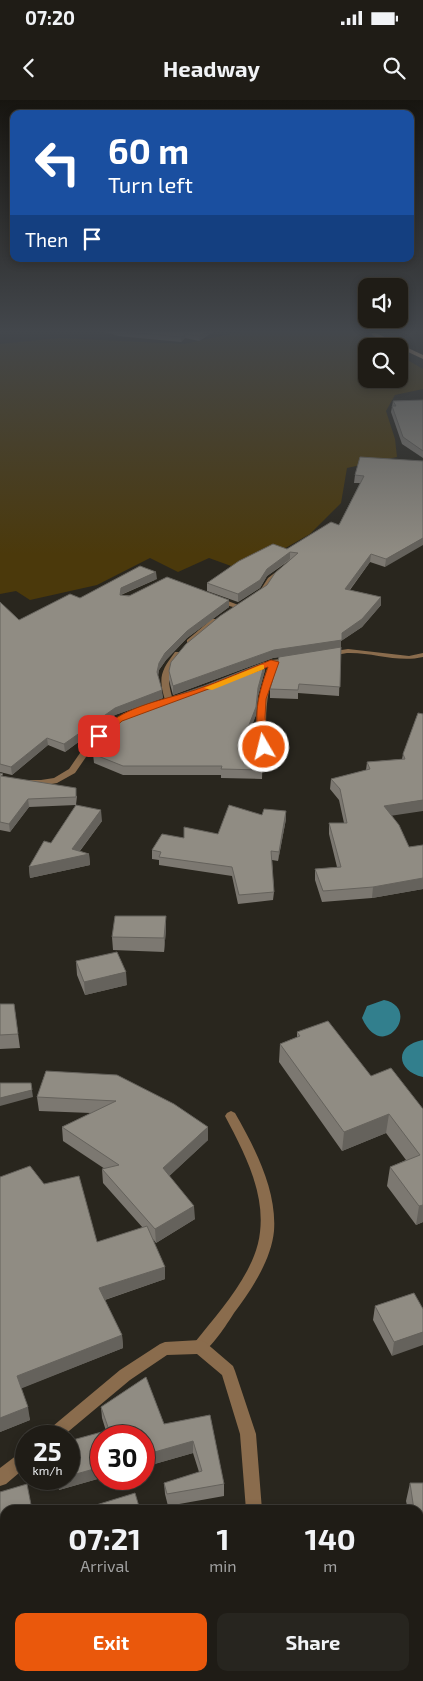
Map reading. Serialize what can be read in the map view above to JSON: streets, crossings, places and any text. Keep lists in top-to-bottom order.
{
  "page": {
    "status": "07:20",
    "header": "Headway",
    "turn": ["60 m", "Turn left"],
    "then": "Then",
    "speed": "25 km/h",
    "limit": "30",
    "eta": [
      "07:21",
      "Arrival",
      "1",
      "min",
      "140",
      "m"
    ],
    "buttons": ["Exit", "Share"]
  }
}
